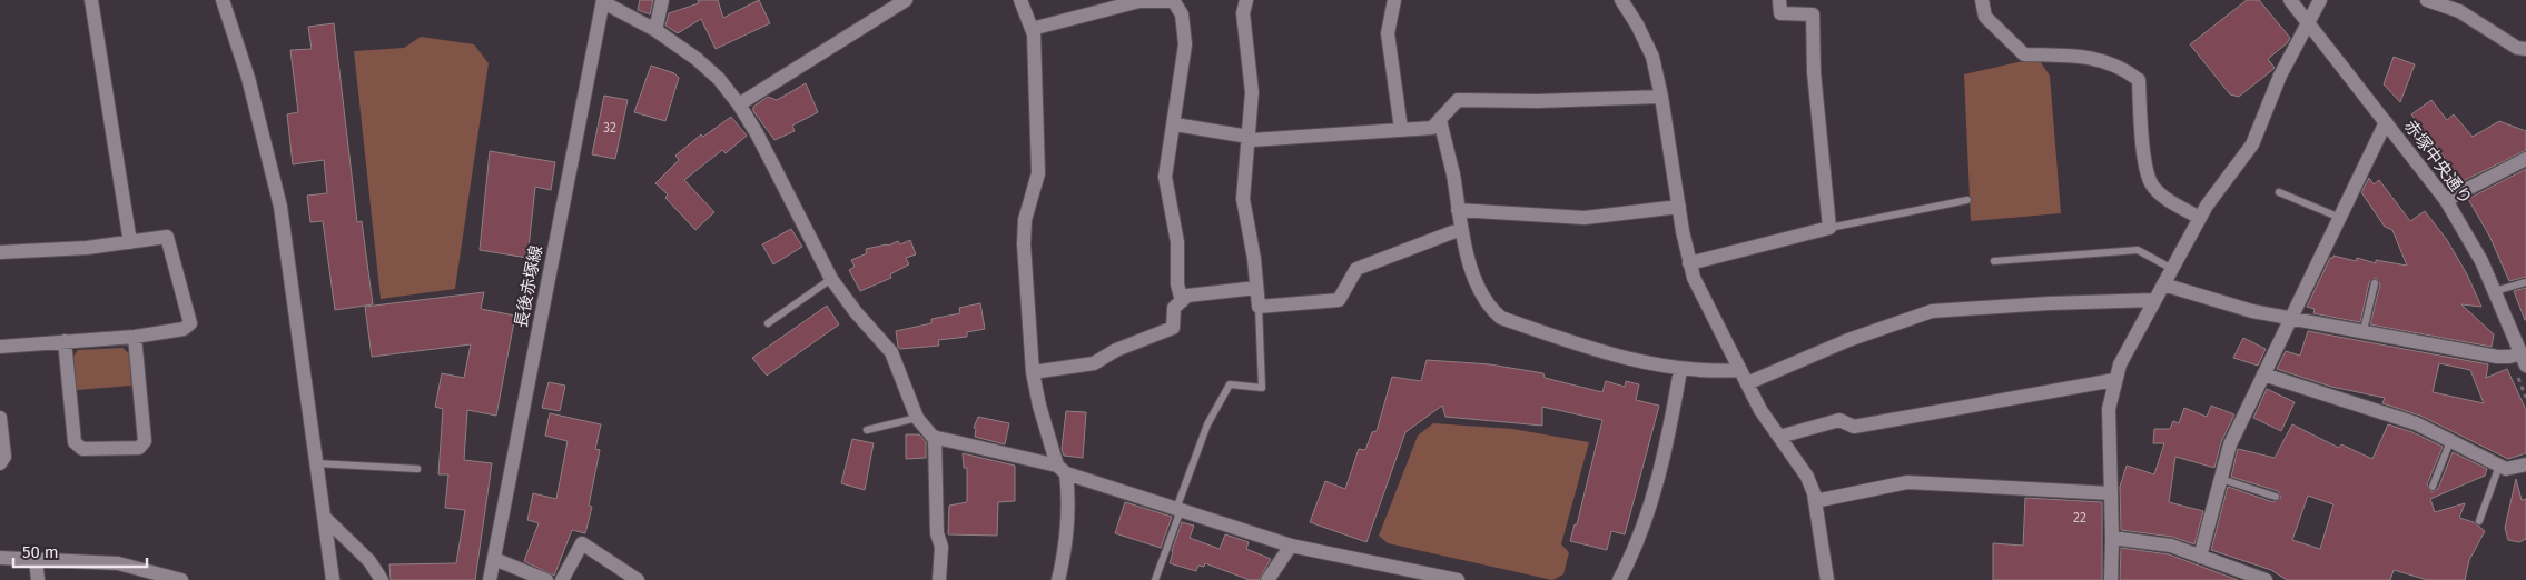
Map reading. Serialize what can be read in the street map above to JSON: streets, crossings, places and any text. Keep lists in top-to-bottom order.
{
  "streets": {
    "street": ["赤塚中央通り", "長後赤塚線"]
  },
  "house_numbers": ["32", "22"],
  "scale_bar": "50 m"
}
